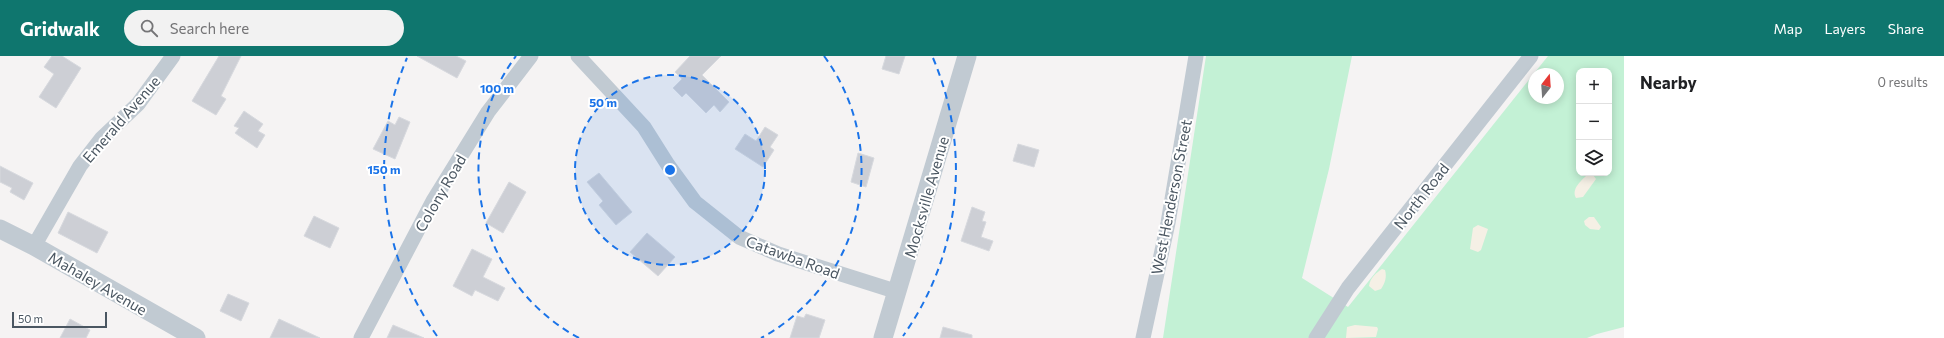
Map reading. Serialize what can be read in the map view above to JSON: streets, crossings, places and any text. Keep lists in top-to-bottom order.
{
  "streets": {
    "street": [
      "Emerald Avenue",
      "Colony Road",
      "North Road",
      "Mocksville Avenue",
      "West Henderson Street",
      "Catawba Road",
      "Mahaley Avenue"
    ]
  },
  "crossings": [
    ["Emerald Avenue", "Mahaley Avenue"],
    ["Mocksville Avenue", "Catawba Road"]
  ],
  "scale_bar": "50 m",
  "north": "top",
  "page": {
    "header": "Gridwalk",
    "search": "Search here",
    "nav": ["Map", "Layers", "Share"],
    "heading": ["Nearby", "0 results"],
    "map_buttons": ["+", "−"],
    "scale": "50 m"
  },
  "rings": ["100 m", "50 m", "150 m"]
}
